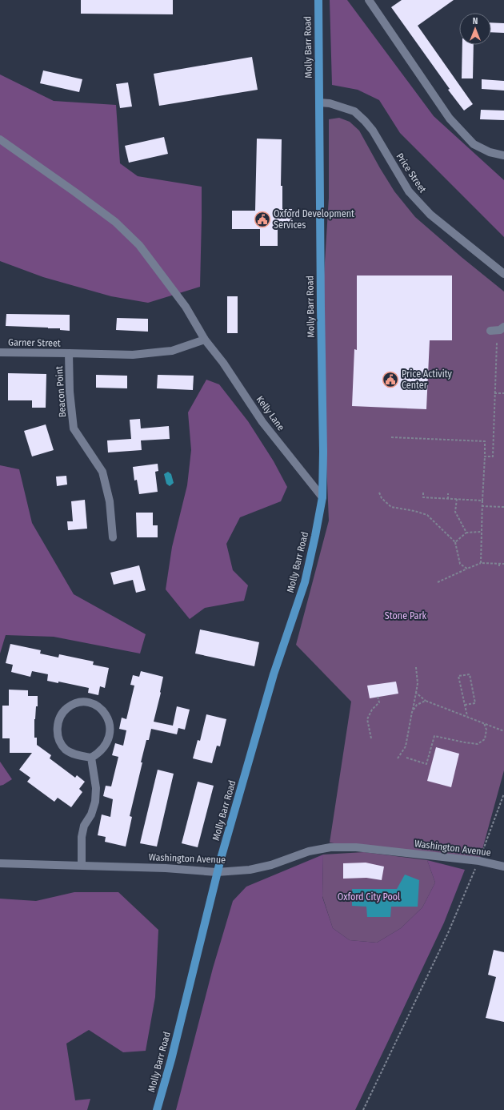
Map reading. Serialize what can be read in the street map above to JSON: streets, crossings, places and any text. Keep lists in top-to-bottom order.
{
  "streets": {
    "main road": ["Molly Barr Road"],
    "street": [
      "Price Street",
      "Garner Street",
      "Beacon Point",
      "Kelly Lane",
      "Washington Avenue"
    ]
  },
  "crossings": [
    ["Molly Barr Road", "Price Street"],
    ["Molly Barr Road", "Kelly Lane"],
    ["Molly Barr Road", "Washington Avenue"],
    ["Garner Street", "Beacon Point"],
    ["Beacon Point", "Kelly Lane"]
  ],
  "parks": ["Stone Park", "Oxford City Pool"],
  "places": {
    "public building": ["Oxford Development Services", "Price Activity Center"]
  },
  "north": "top"
}
